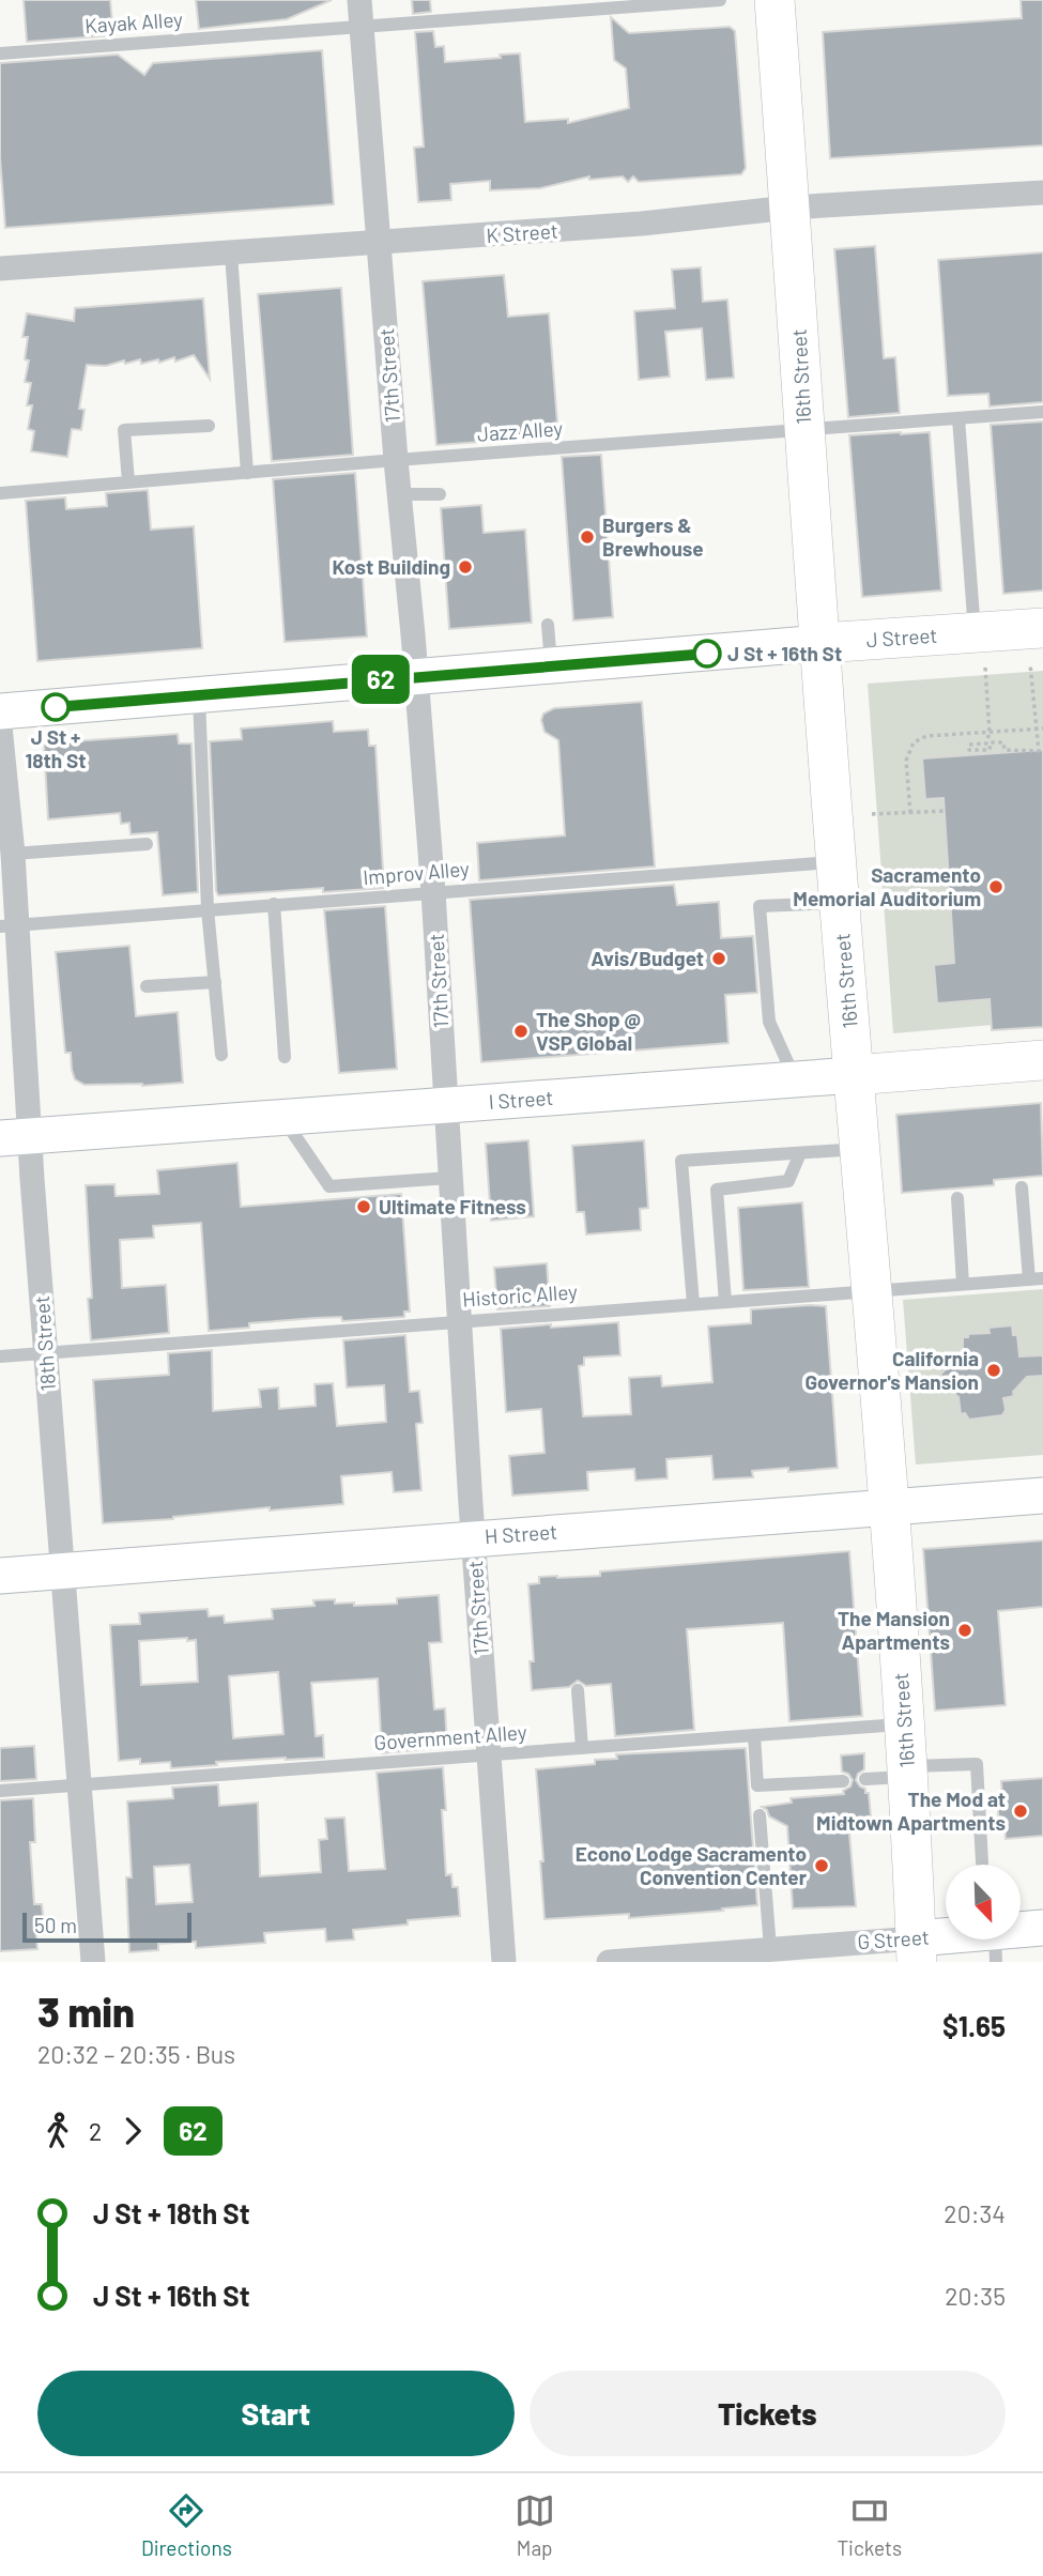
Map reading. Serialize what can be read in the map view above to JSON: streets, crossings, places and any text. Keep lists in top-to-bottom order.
{
  "streets": {
    "main road": [
      "16th Street",
      "J Street",
      "I Street",
      "H Street",
      "G Street"
    ],
    "street": ["K Street", "17th Street", "18th Street"],
    "lane": [
      "Kayak Alley",
      "Jazz Alley",
      "Improv Alley",
      "Historic Alley",
      "Government Alley"
    ]
  },
  "crossings": [
    ["Kayak Alley", "17th Street"],
    ["K Street", "17th Street"],
    ["K Street", "16th Street"],
    ["17th Street", "Jazz Alley"],
    ["17th Street", "J Street"],
    ["17th Street", "Improv Alley"],
    ["17th Street", "I Street"],
    ["17th Street", "Historic Alley"],
    ["17th Street", "H Street"],
    ["17th Street", "Government Alley"],
    ["16th Street", "Jazz Alley"],
    ["16th Street", "J Street"],
    ["16th Street", "Improv Alley"],
    ["16th Street", "I Street"],
    ["16th Street", "Historic Alley"],
    ["16th Street", "H Street"],
    ["16th Street", "Government Alley"],
    ["16th Street", "G Street"],
    ["Improv Alley", "18th Street"],
    ["I Street", "18th Street"],
    ["Historic Alley", "18th Street"],
    ["18th Street", "H Street"],
    ["18th Street", "Government Alley"]
  ],
  "places": [
    "Burgers & Brewhouse",
    "Kost Building",
    "J St + 16th St",
    "J St + 18th St",
    "Sacramento Memorial Auditorium",
    "Avis/Budget",
    "The Shop @ VSP Global",
    "Ultimate Fitness",
    "California Governor's Mansion",
    "The Mansion Apartments",
    "The Mod at Midtown Apartments",
    "Econo Lodge Sacramento Convention Center"
  ],
  "lines": ["bus line 62"],
  "scale_bar": "50 m",
  "north": "bottom right",
  "page": {
    "on_map": "62",
    "scale": "50 m",
    "heading": ["3 min", "20:32 – 20:35 · Bus", "$1.65"],
    "legs": ["2", "62"],
    "list": [
      {
        "name": "J St + 18th St",
        "value": "20:34"
      },
      {
        "name": "J St + 16th St",
        "value": "20:35"
      }
    ],
    "buttons": ["Start", "Tickets"],
    "tabs": ["Directions", "Map", "Tickets"]
  }
}
